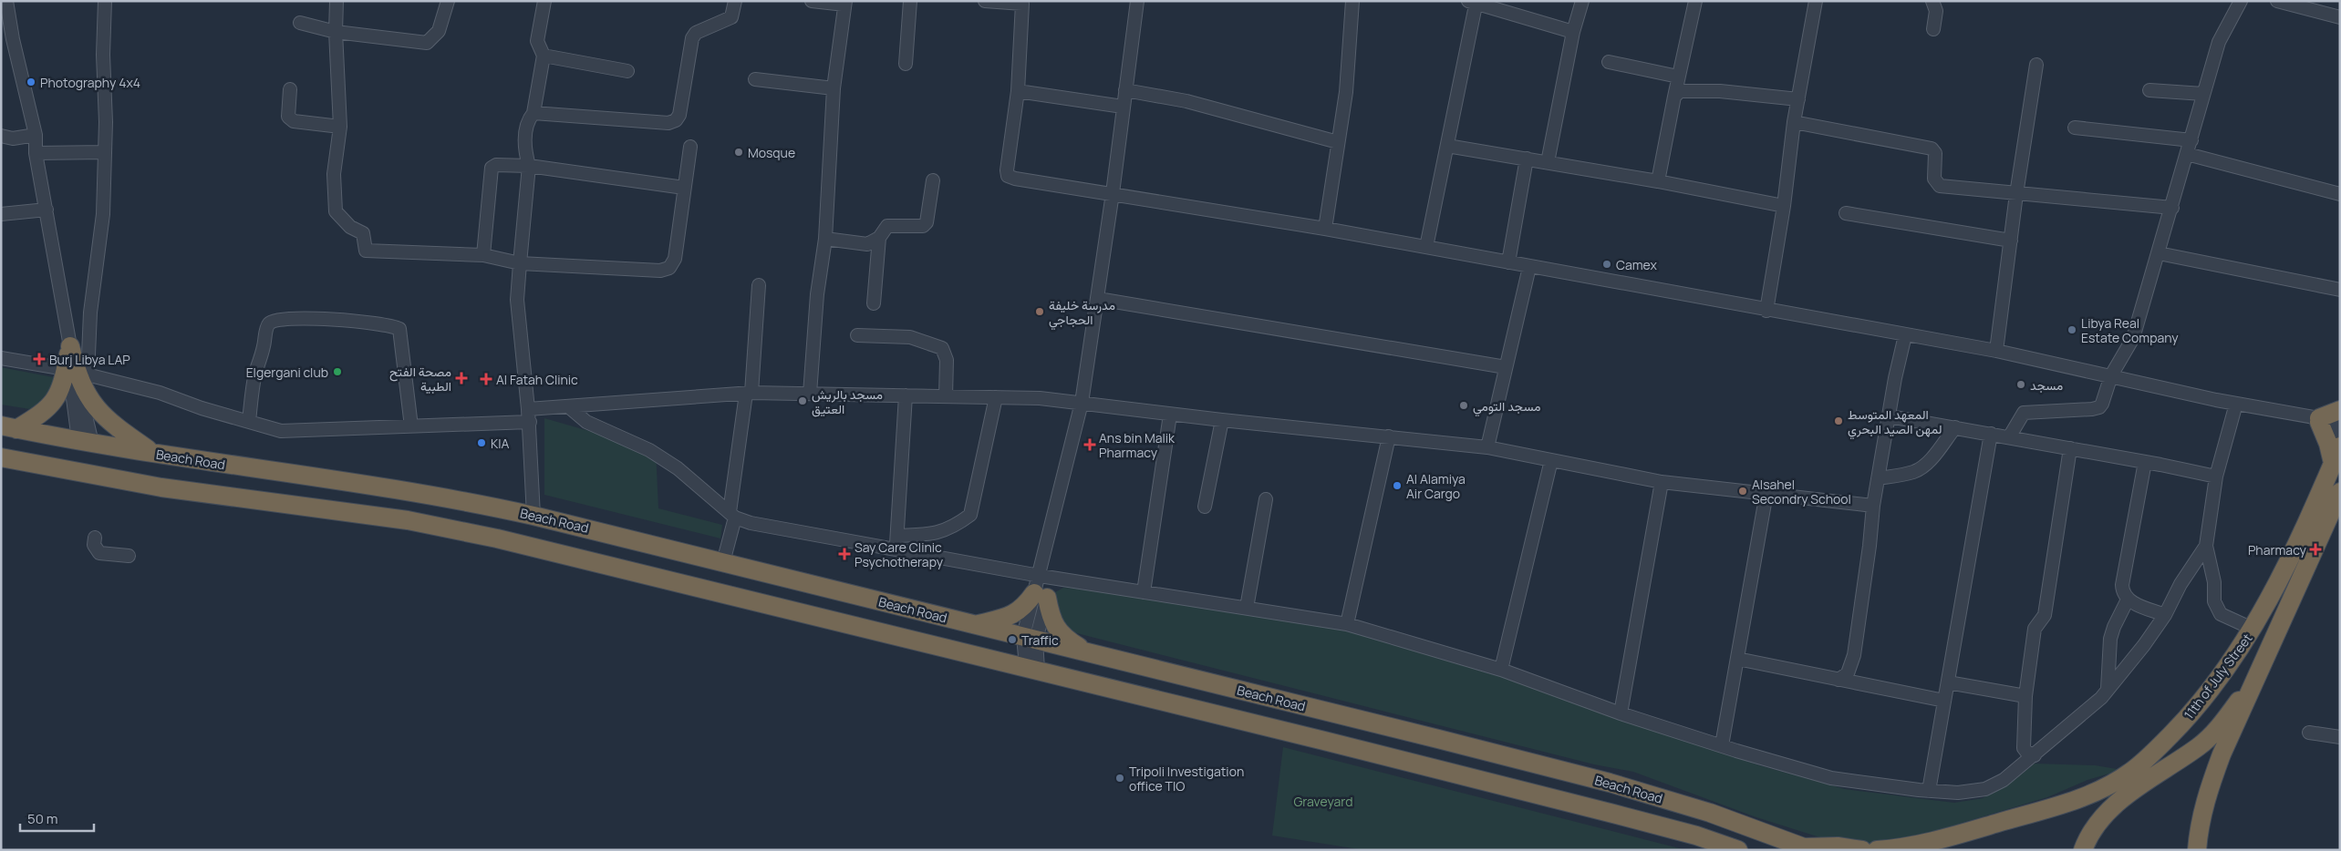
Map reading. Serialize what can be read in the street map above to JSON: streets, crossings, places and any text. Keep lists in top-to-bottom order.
{
  "streets": {
    "highway": ["Beach Road", "11th of July Street"]
  },
  "parks": ["Graveyard"],
  "places": {
    "other": [
      "Photography 4x4",
      "Mosque",
      "Camex",
      "مدرسة خليفة الحجاجي",
      "Libya Real Estate Company",
      "Elgergani club",
      "مسجد",
      "مسجد بالريش العتيق",
      "مسجد التومي",
      "المعهد المتوسط لمهن الصيد البحري",
      "KIA",
      "Al Alamiya Air Cargo",
      "Alsahel Secondry School",
      "Traffic",
      "Tripoli Investigation office TIO"
    ],
    "health": [
      "Burj Libya LAP",
      "مصحة الفتح الطبية",
      "Al Fatah Clinic",
      "Ans bin Malik Pharmacy",
      "Pharmacy",
      "Say Care Clinic Psychotherapy"
    ]
  },
  "scale_bar": "50 m"
}
